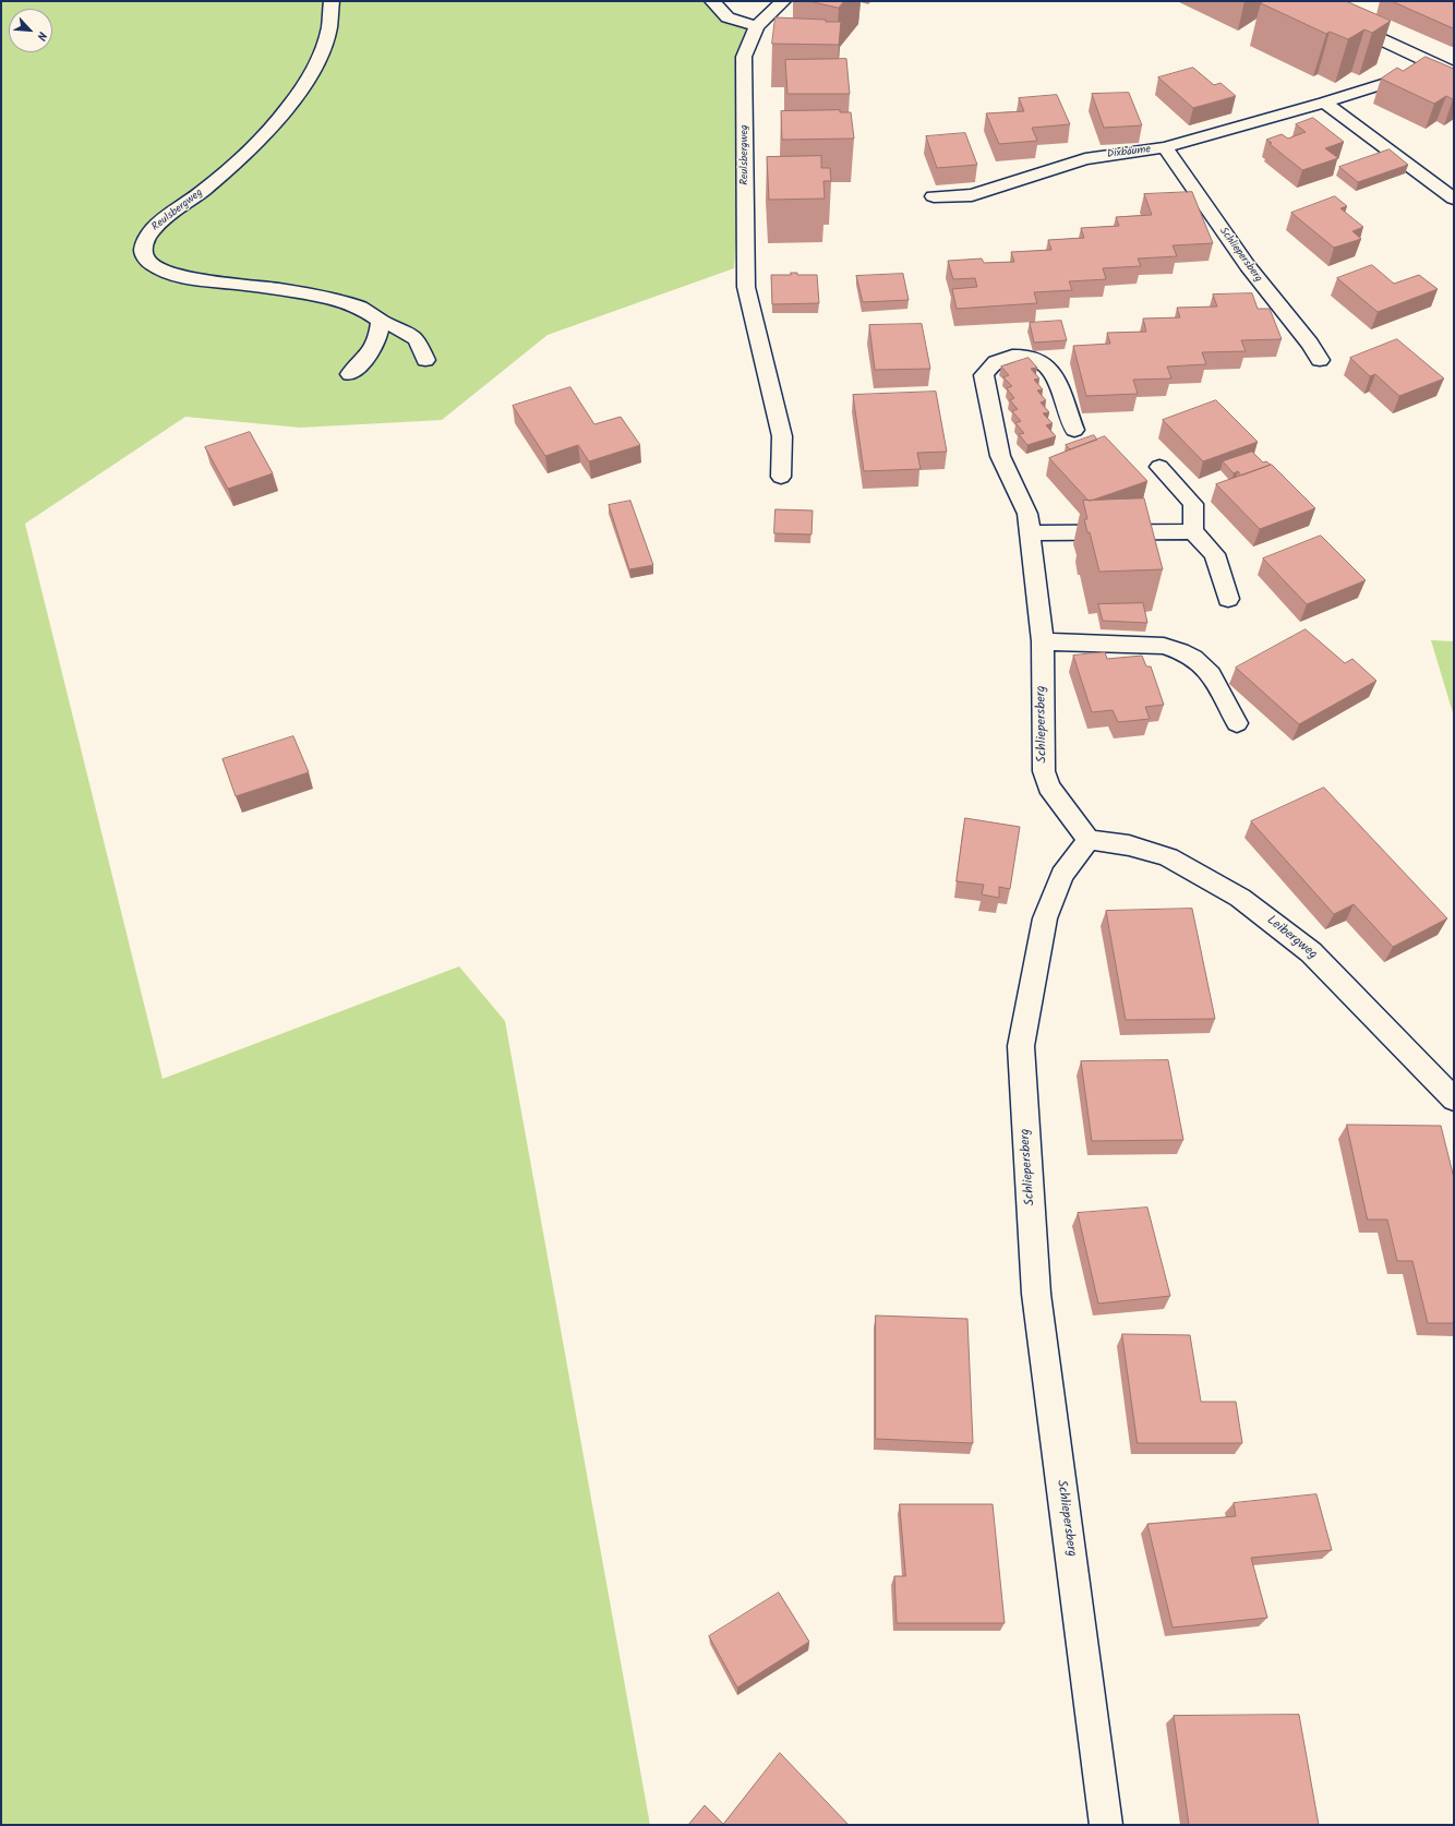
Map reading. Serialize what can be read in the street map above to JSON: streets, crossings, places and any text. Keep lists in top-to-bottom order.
{
  "streets": {
    "street": [
      "Dixbäume",
      "Reulsbergweg",
      "Schliepersberg",
      "Leibergweg"
    ]
  },
  "crossings": [
    ["Dixbäume", "Schliepersberg"],
    ["Schliepersberg", "Leibergweg"]
  ],
  "north": "bottom right"
}
